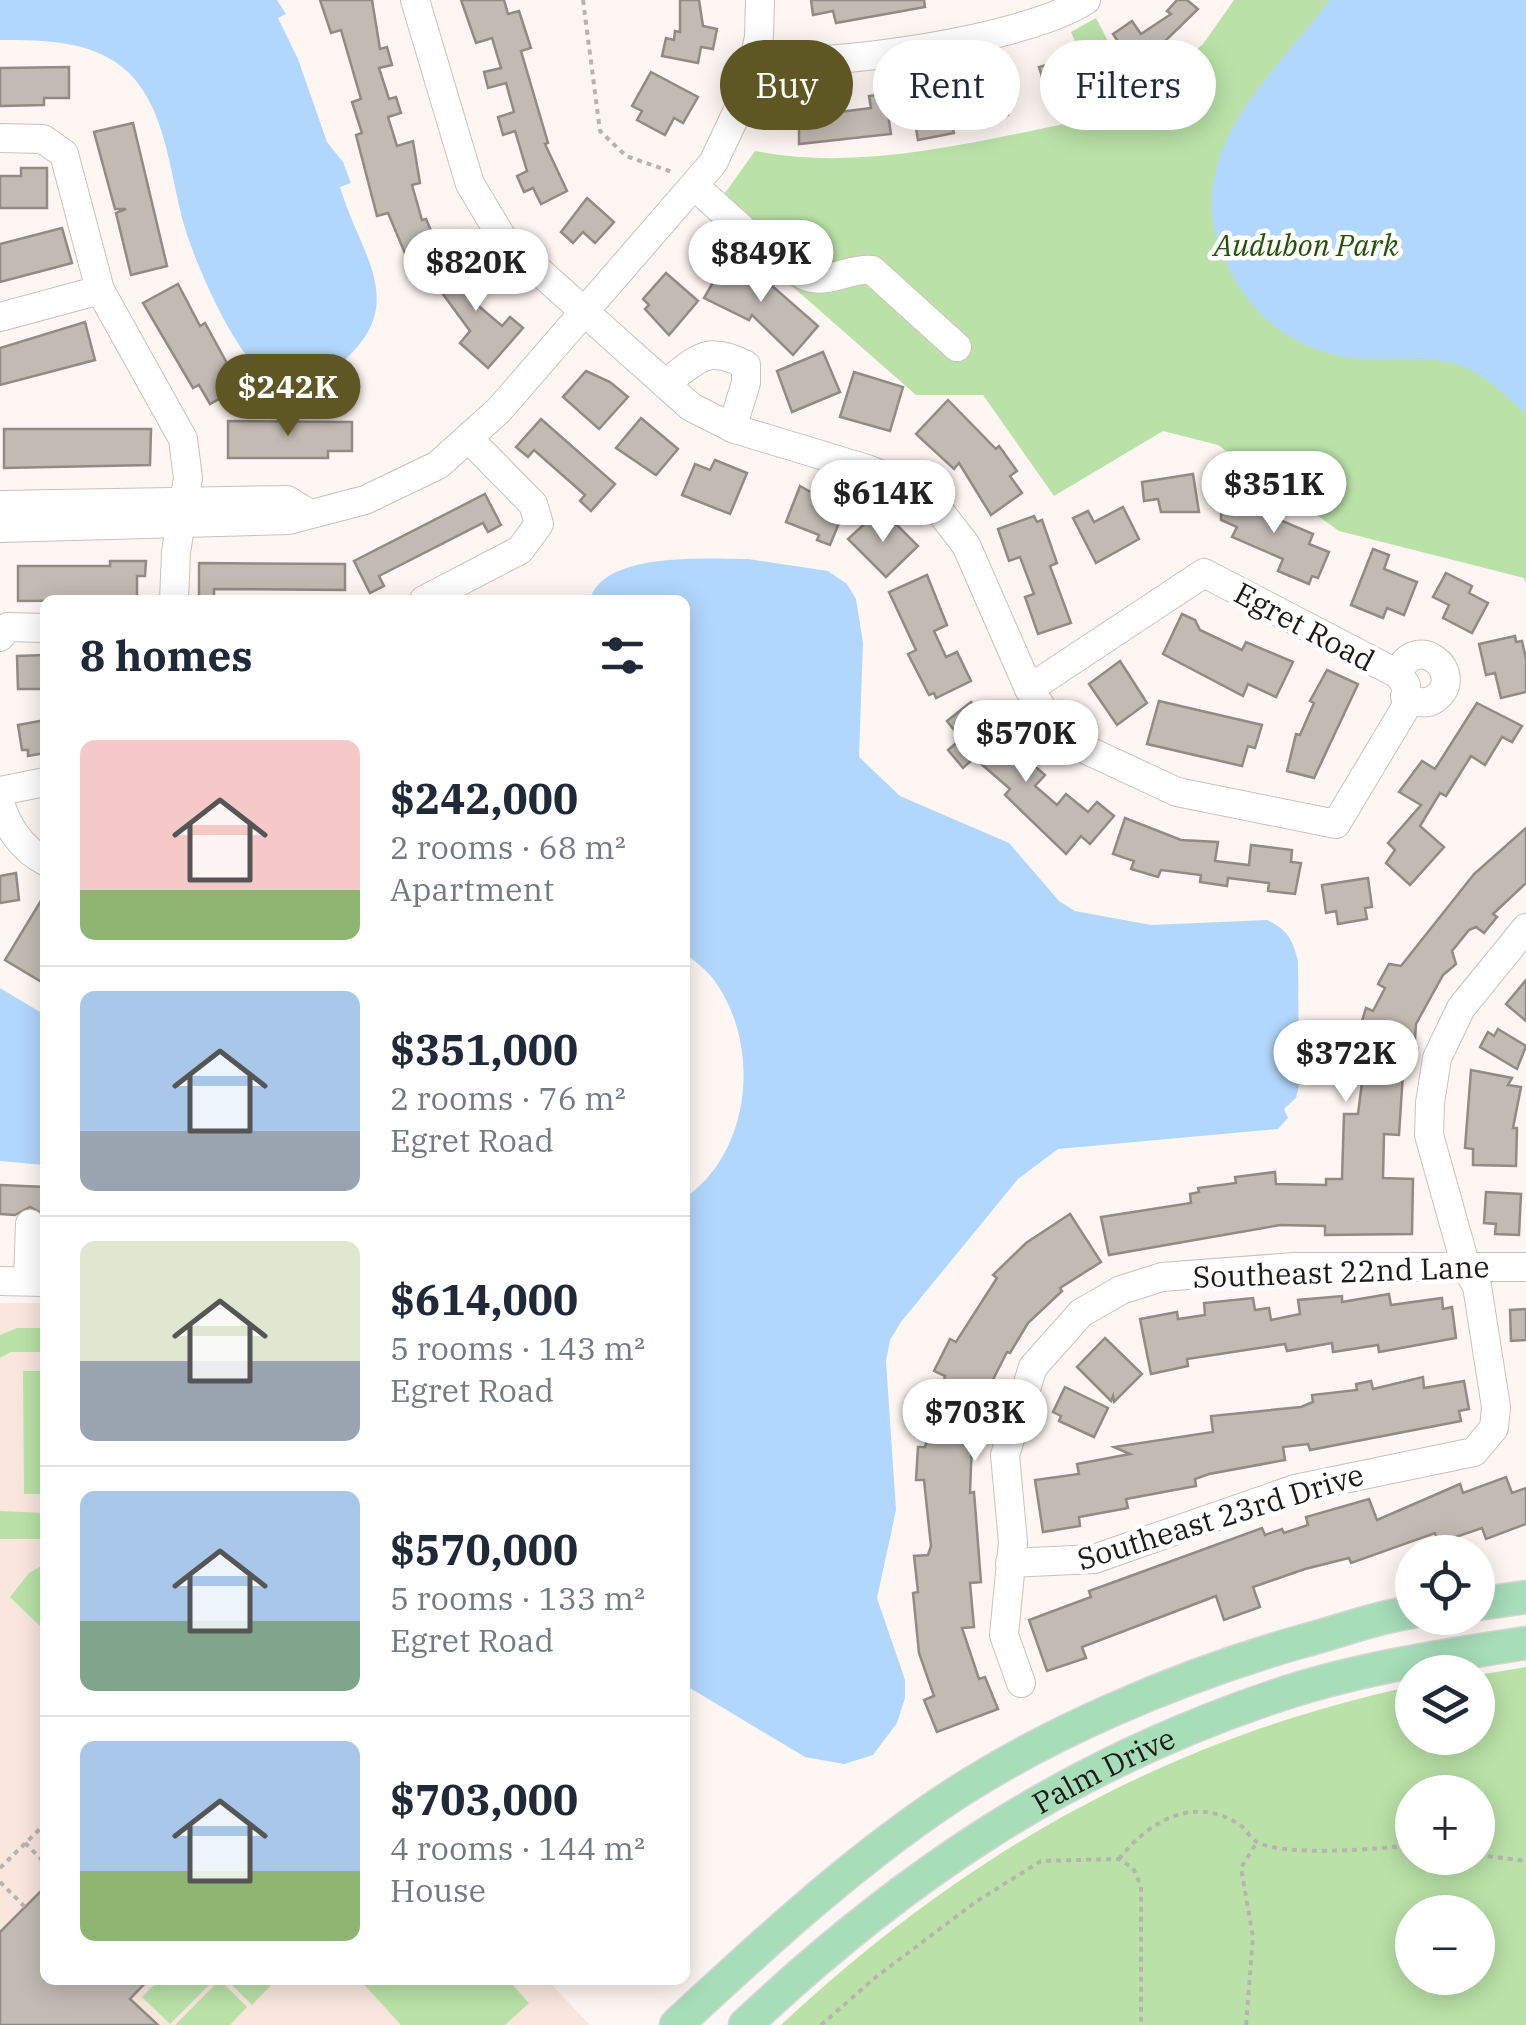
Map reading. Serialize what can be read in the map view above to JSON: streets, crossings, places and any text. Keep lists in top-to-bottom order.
{
  "streets": {
    "main road": ["Palm Drive"],
    "street": ["Egret Road", "Southeast 22nd Lane", "Southeast 23rd Drive"]
  },
  "crossings": [
    ["Southeast 22nd Lane", "Southeast 23rd Drive"]
  ],
  "parks": ["Audubon Park"],
  "page": {
    "chip": ["Buy", "Rent", "Filters"],
    "price": [
      "$849K",
      "$820K",
      "$242K",
      "$351K",
      "$614K",
      "$570K",
      "$372K",
      "$703K"
    ],
    "heading": "8 homes",
    "list": [
      {
        "name": "$242,000",
        "note": "2 rooms · 68 m² · Apartment"
      },
      {
        "name": "$351,000",
        "note": "2 rooms · 76 m² · Egret Road"
      },
      {
        "name": "$614,000",
        "note": "5 rooms · 143 m² · Egret Road"
      },
      {
        "name": "$570,000",
        "note": "5 rooms · 133 m² · Egret Road"
      },
      {
        "name": "$703,000",
        "note": "4 rooms · 144 m² · House"
      }
    ],
    "map_buttons": ["+", "−"]
  }
}
